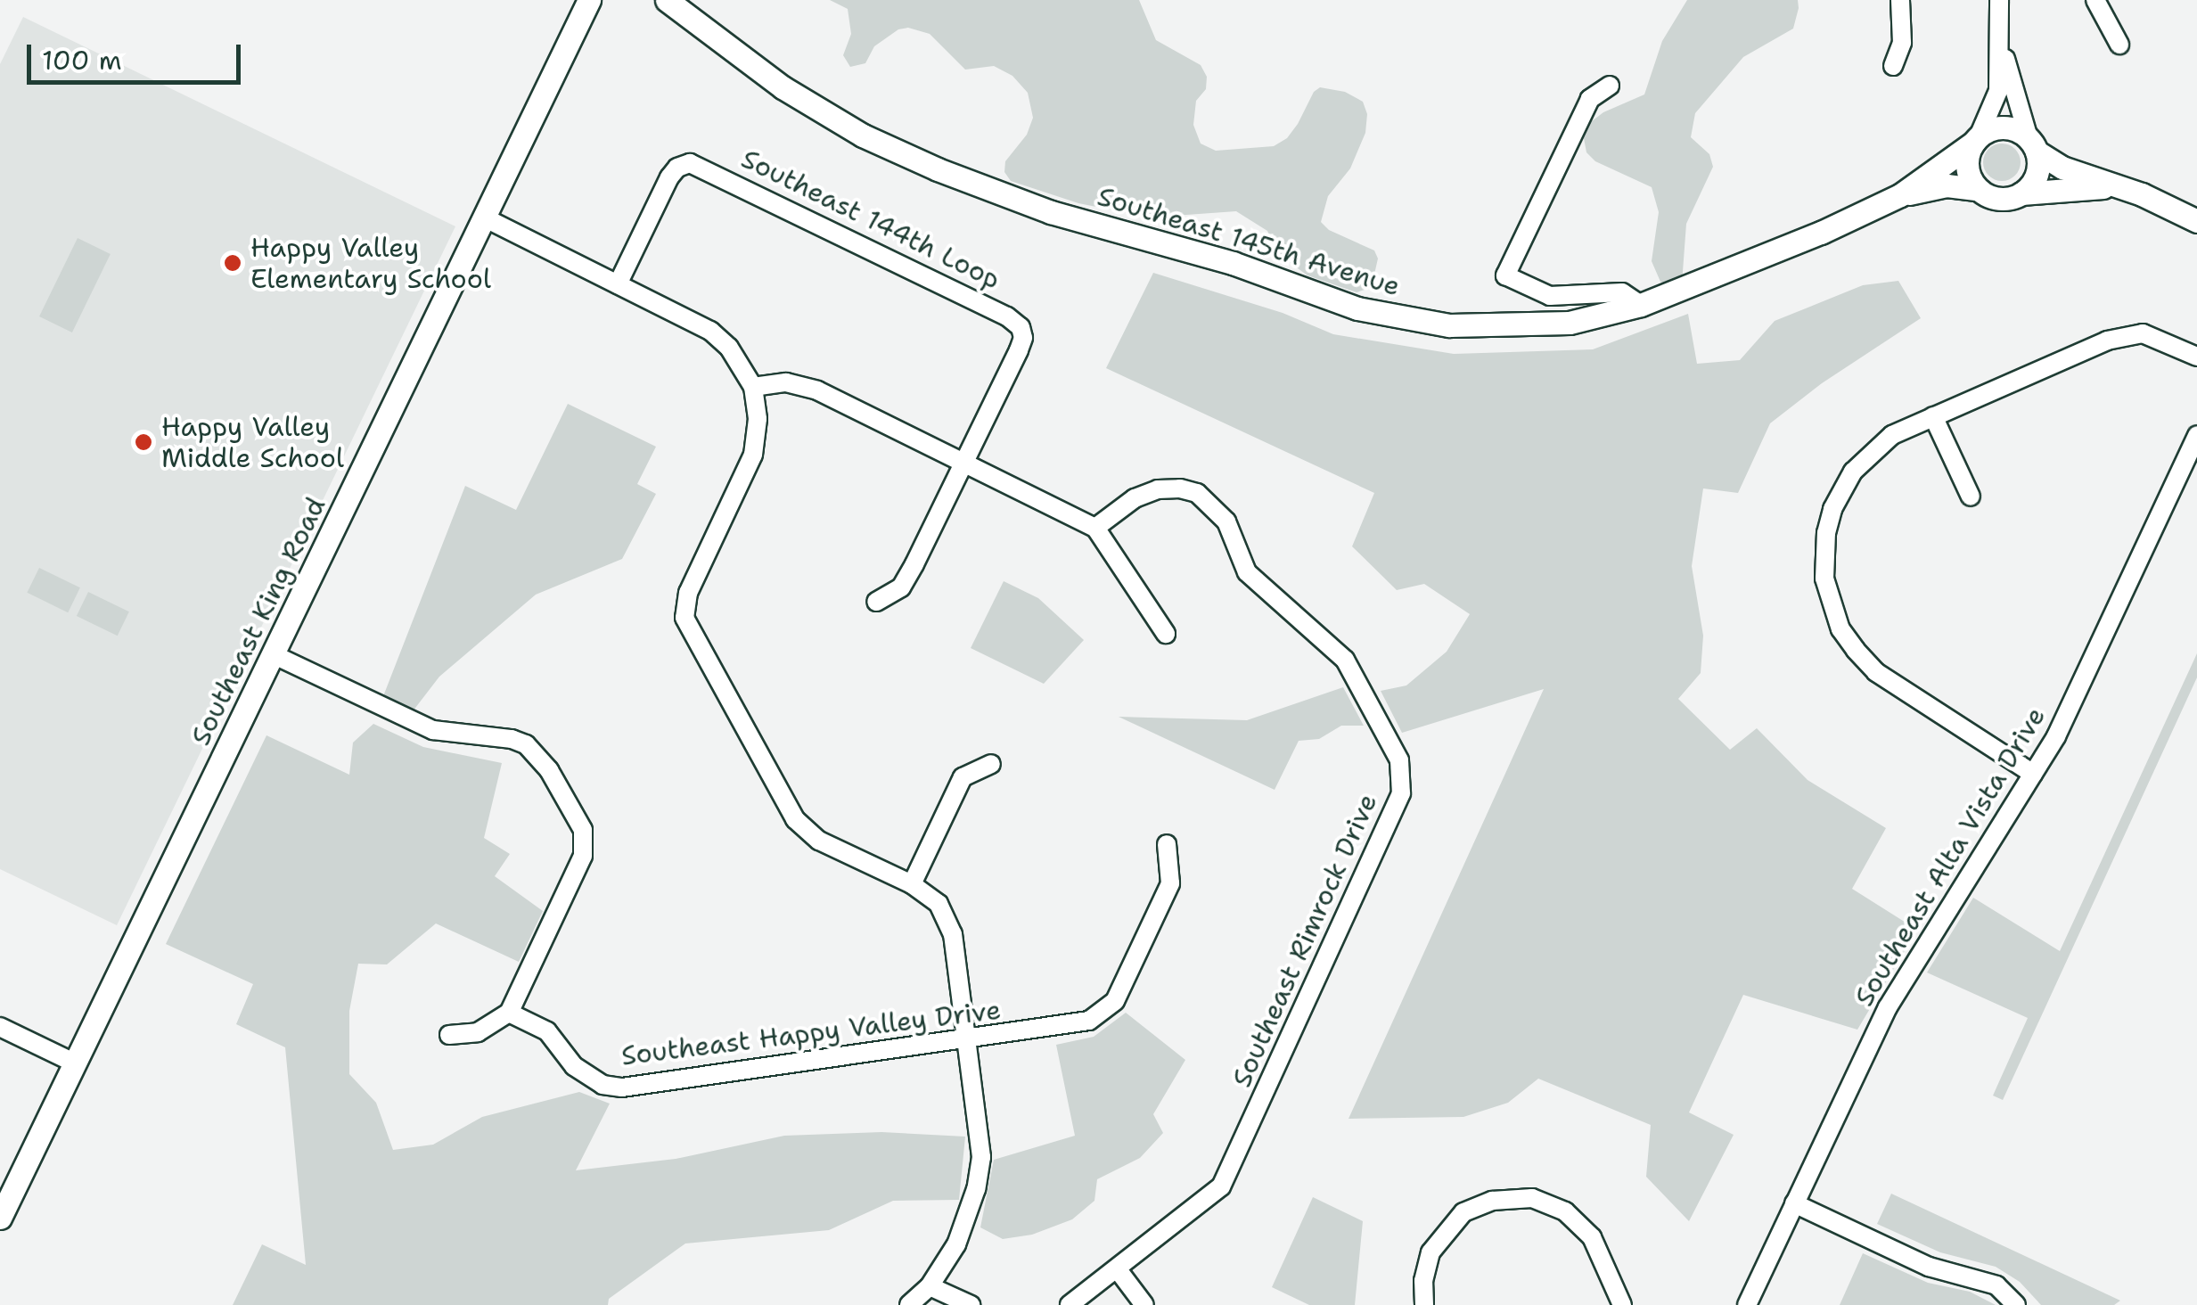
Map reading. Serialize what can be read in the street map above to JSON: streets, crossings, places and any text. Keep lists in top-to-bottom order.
{
  "streets": {
    "main road": ["Southeast 145th Avenue", "Southeast King Road"],
    "street": [
      "Southeast 144th Loop",
      "Southeast Alta Vista Drive",
      "Southeast Rimrock Drive",
      "Southeast Happy Valley Drive"
    ]
  },
  "places": ["Happy Valley Elementary School", "Happy Valley Middle School"],
  "scale_bar": "100 m"
}
